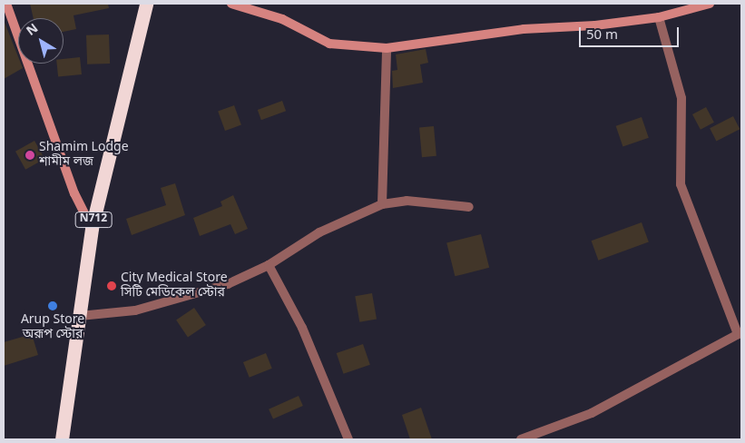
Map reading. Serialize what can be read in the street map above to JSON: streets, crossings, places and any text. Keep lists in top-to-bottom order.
{
  "streets": {
    "highway": ["N712"]
  },
  "places": ["Shamim Lodge শামীম লজ", "City Medical Store সিটি মেডিকেল স্টোর", "Arup Store অরূপ স্টোর"],
  "scale_bar": "50 m",
  "north": "top left"
}
